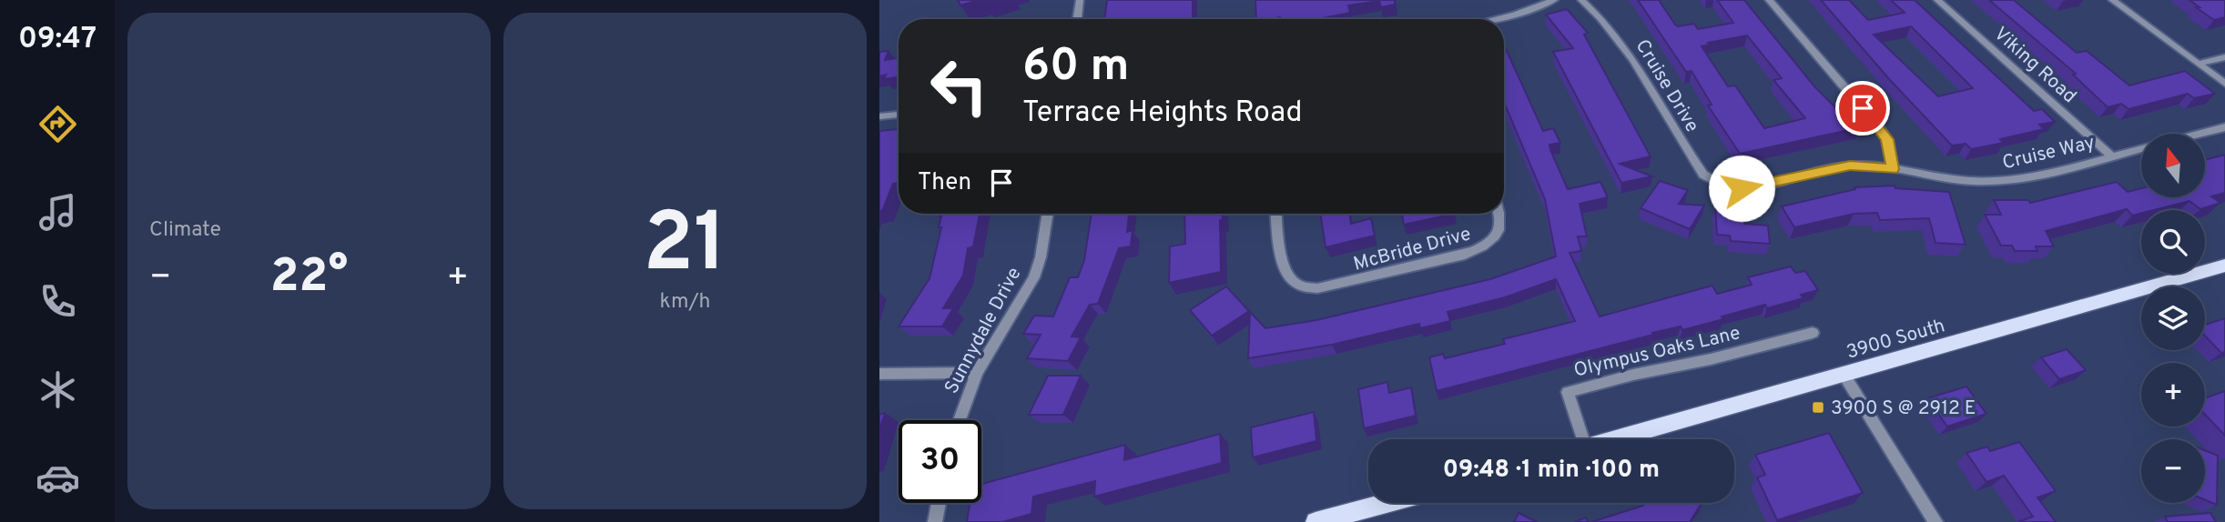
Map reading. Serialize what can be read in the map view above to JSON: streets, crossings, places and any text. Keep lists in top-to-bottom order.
{
  "streets": {
    "main road": ["3900 South"],
    "street": [
      "Viking Road",
      "Cruise Drive",
      "Cruise Way",
      "McBride Drive",
      "Sunnydale Drive",
      "Olympus Oaks Lane"
    ]
  },
  "crossings": [
    ["Viking Road", "Cruise Way"],
    ["Cruise Drive", "Cruise Way"]
  ],
  "places": {
    "transit": ["3900 S @ 2912 E"]
  },
  "north": "top",
  "page": {
    "tabs": "09:47",
    "tile": [
      "Climate",
      ["21", "km/h"]
    ],
    "turn": ["60 m", "Terrace Heights Road"],
    "map_buttons": ["+", "−"],
    "then": "Then",
    "heat": ["−", "22°", "+"],
    "limit": "30",
    "trip": "09:48 · 1 min · 100 m"
  }
}
